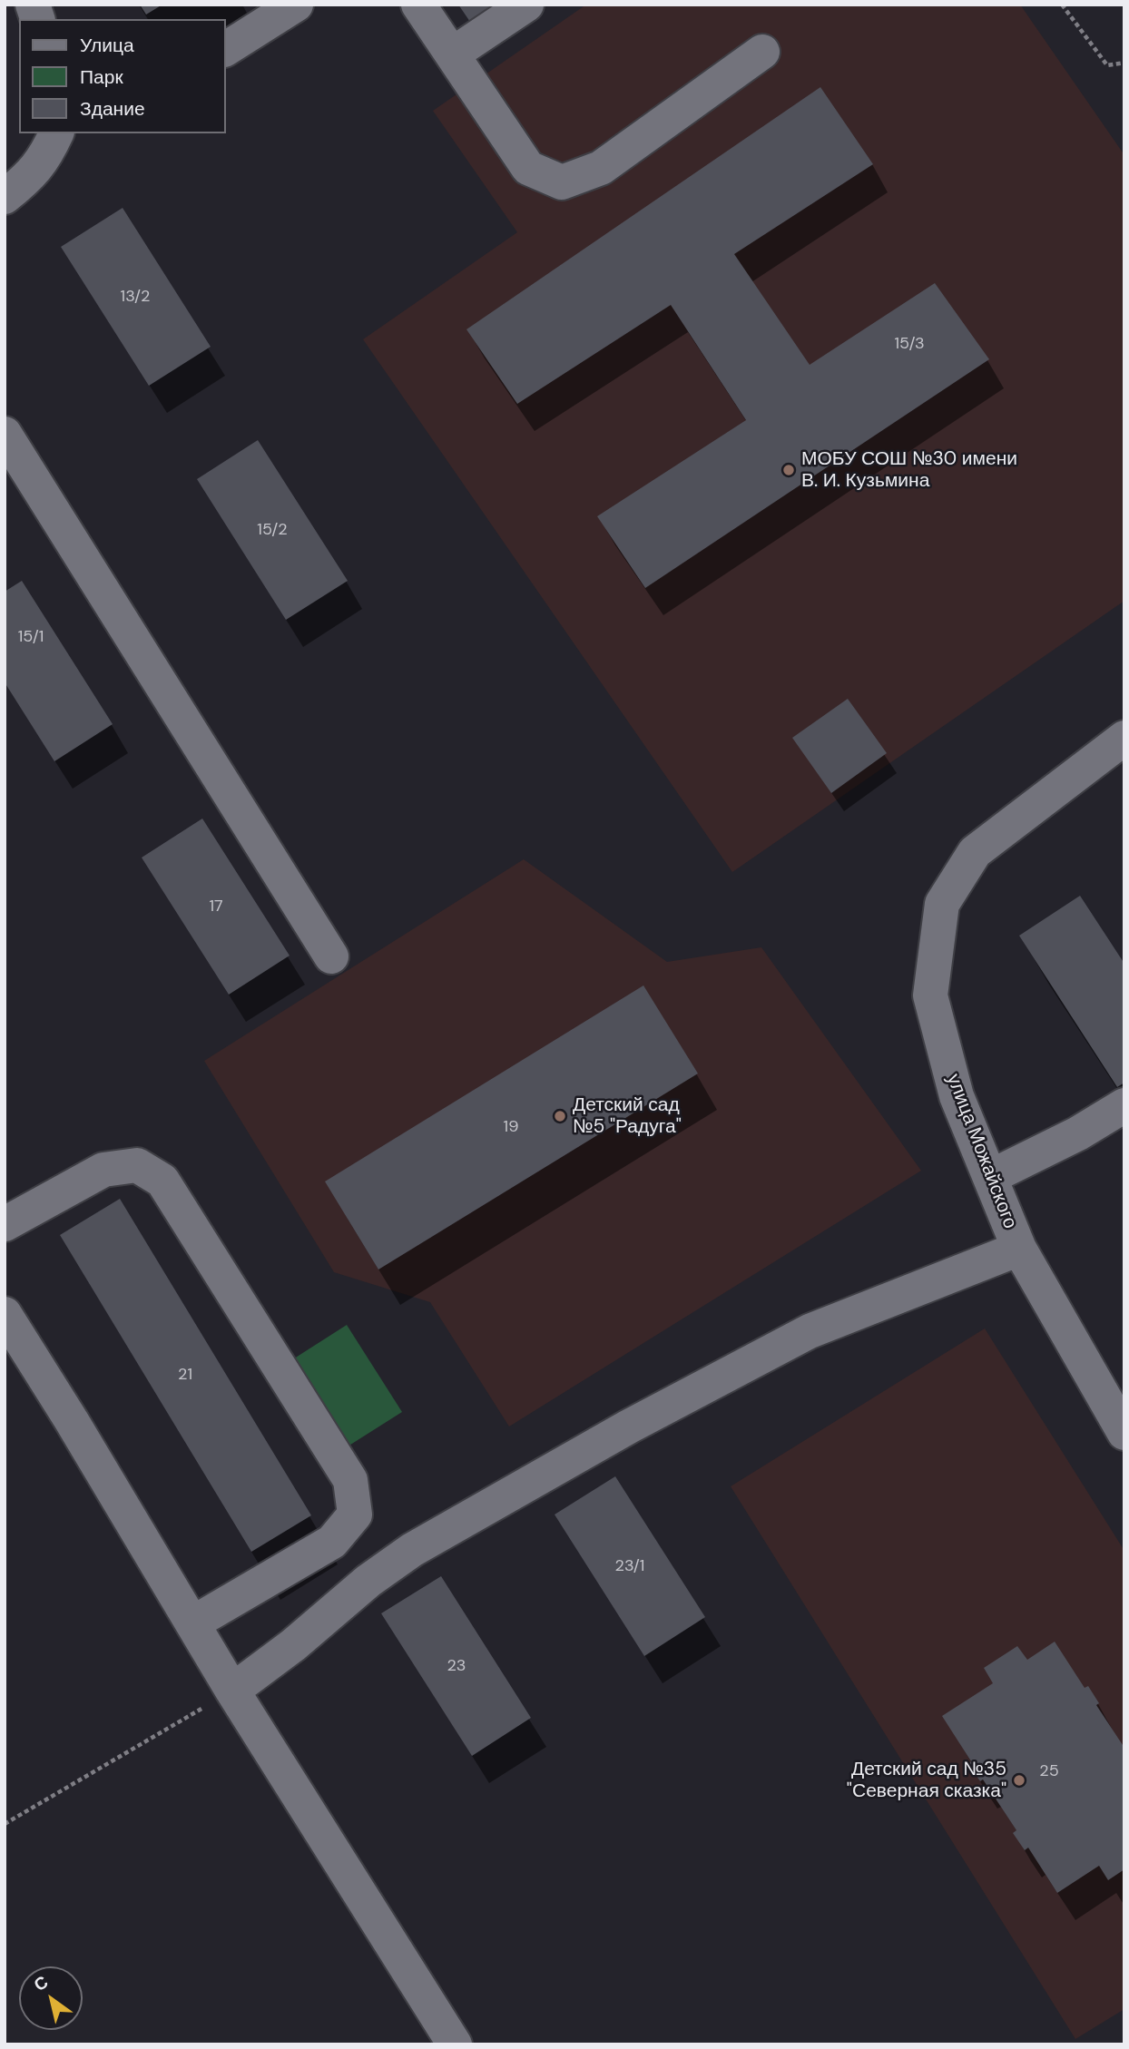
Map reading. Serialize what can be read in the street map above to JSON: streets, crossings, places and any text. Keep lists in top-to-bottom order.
{
  "streets": {
    "street": ["улица Можайского"]
  },
  "places": ["МОБУ СОШ №30 имени В. И. Кузьмина", "Детский сад №5 \"Радуга\"", "Детский сад №35 \"Северная сказка\""],
  "house_numbers": [
    "13/2",
    "15/3",
    "15/2",
    "15/1",
    "17",
    "19",
    "21",
    "23/1",
    "23",
    "25"
  ],
  "legend": ["Улица", "Парк", "Здание"],
  "north": "top left"
}
